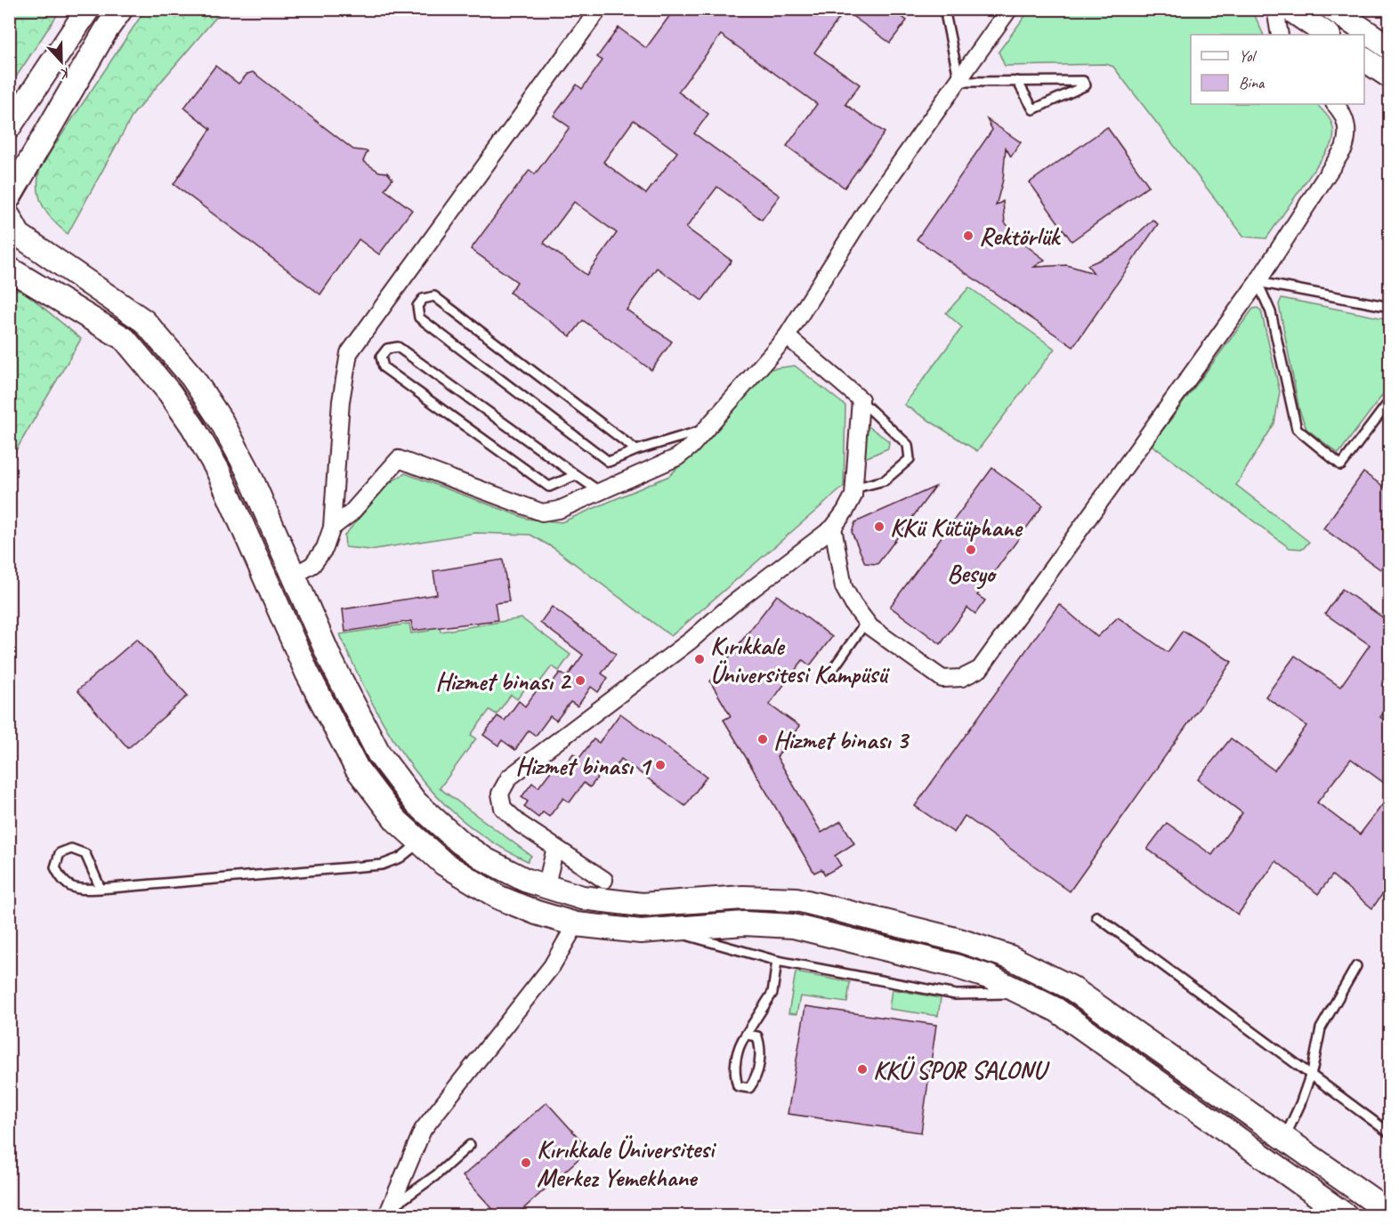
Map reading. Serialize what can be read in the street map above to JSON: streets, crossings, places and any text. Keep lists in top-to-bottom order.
{
  "places": [
    "Rektörlük",
    "KKü Kütüphane",
    "Besyo",
    "Kırıkkale Üniversitesi Kampüsü",
    "Hizmet binası 2",
    "Hizmet binası 3",
    "Hizmet binası 1",
    "KKÜ SPOR SALONU",
    "Kırıkkale Üniversitesi Merkez Yemekhane"
  ],
  "legend": ["Yol", "Bina"],
  "north": "bottom"
}
